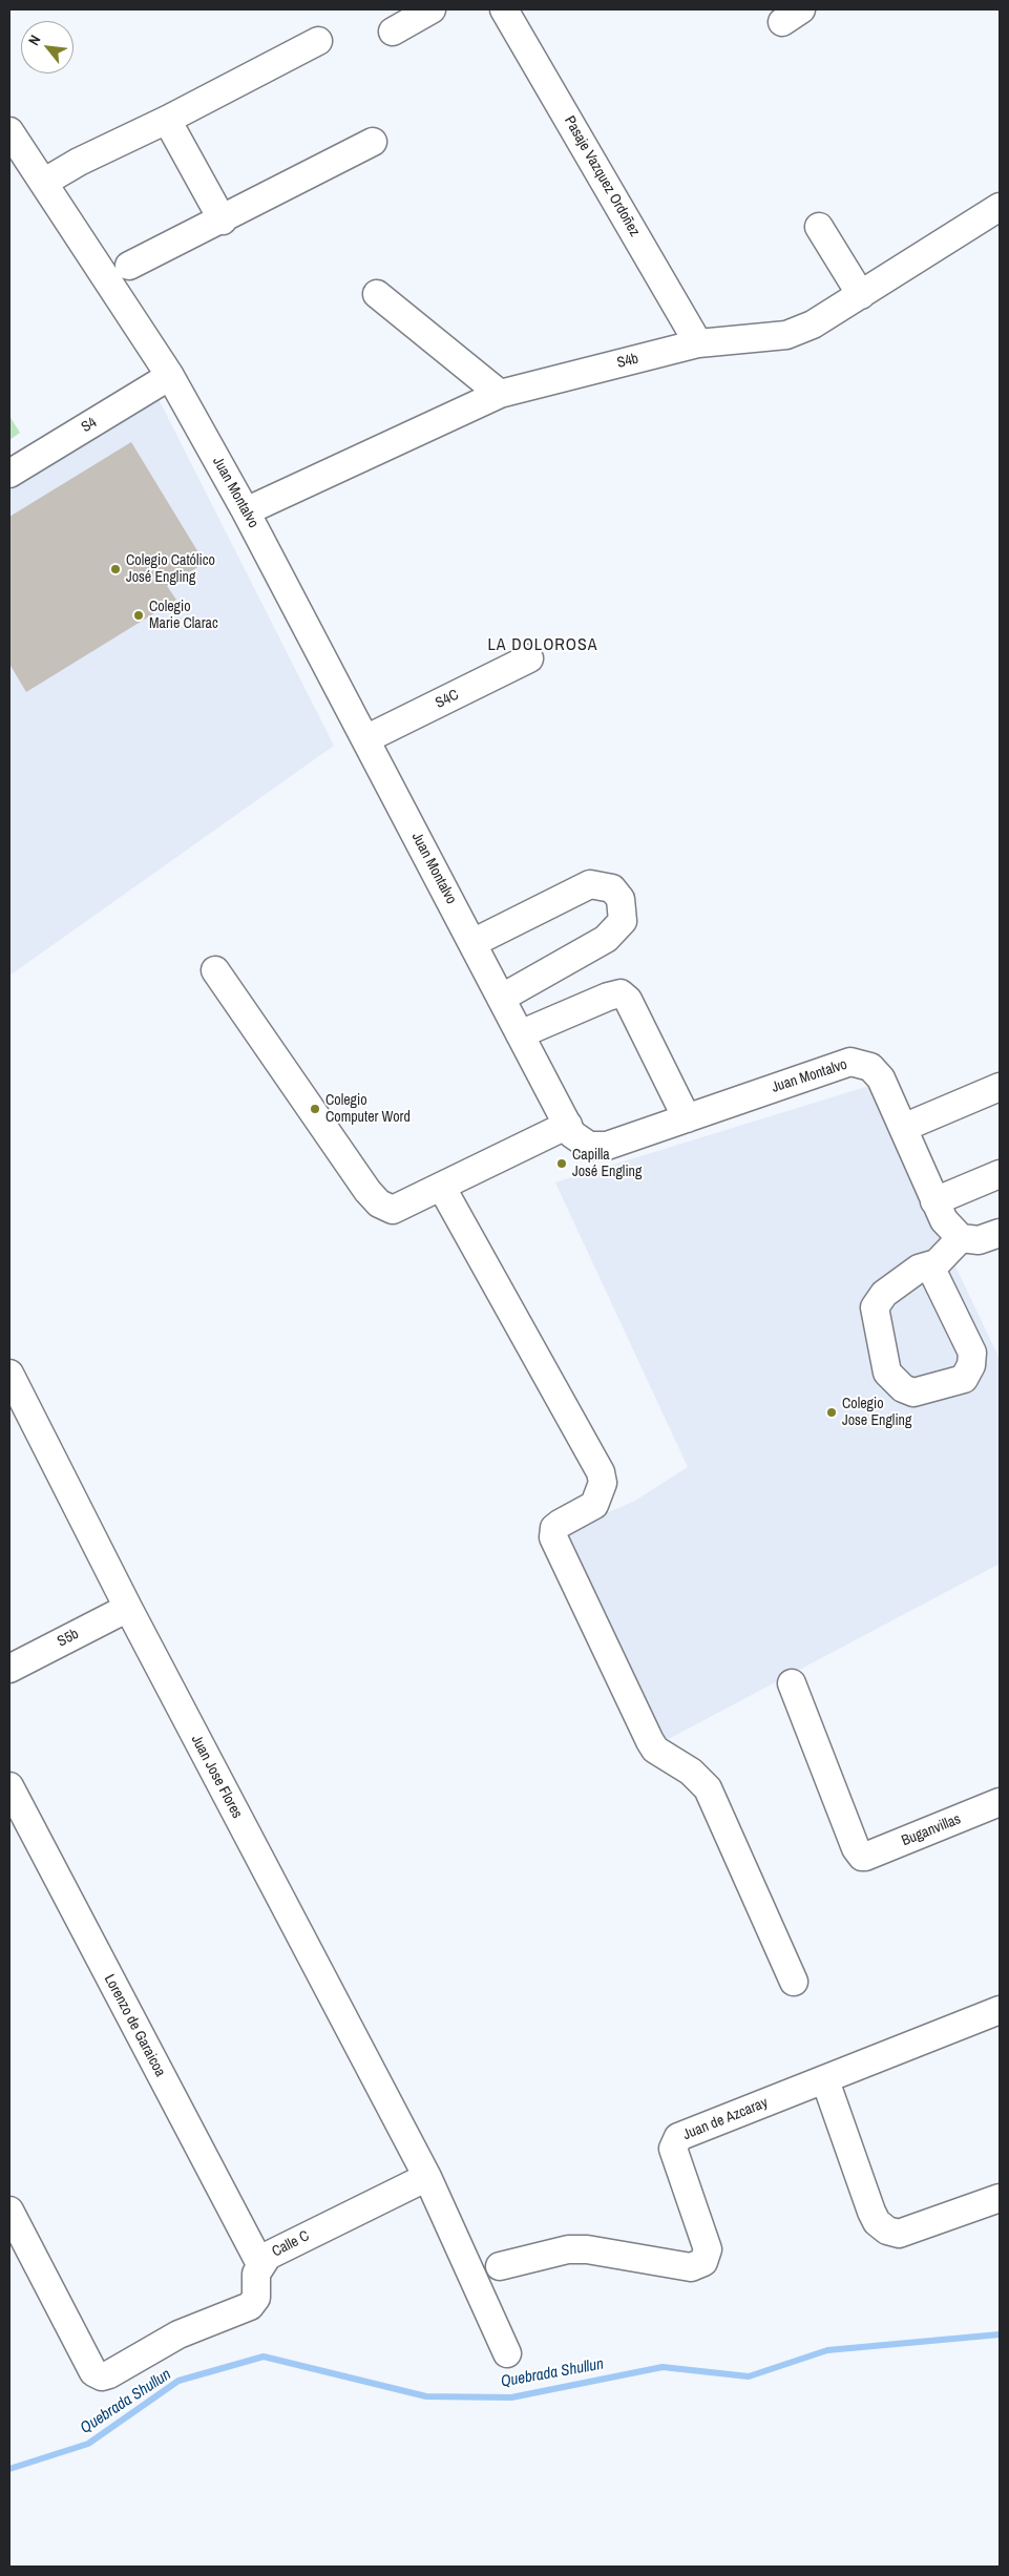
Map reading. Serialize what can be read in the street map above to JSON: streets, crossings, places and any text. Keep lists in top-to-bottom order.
{
  "streets": {
    "street": [
      "Pasaje Vazquez Ordoñez",
      "S4b",
      "S4",
      "Juan Montalvo",
      "S4C",
      "S5b",
      "Juan Jose Flores",
      "Buganvillas",
      "Lorenzo de Garaicoa",
      "Juan de Azcaray",
      "Calle C"
    ]
  },
  "crossings": [
    ["Pasaje Vazquez Ordoñez", "S4b"],
    ["S4b", "Juan Montalvo"],
    ["S4", "Juan Montalvo"],
    ["Juan Montalvo", "S4C"],
    ["S5b", "Juan Jose Flores"],
    ["Juan Jose Flores", "Calle C"],
    ["Lorenzo de Garaicoa", "Calle C"]
  ],
  "districts": ["LA DOLOROSA"],
  "water": ["Quebrada Shullun"],
  "places": [
    "Colegio Católico José Engling",
    "Colegio Marie Clarac",
    "Colegio Computer Word",
    "Capilla José Engling",
    "Colegio Jose Engling"
  ],
  "north": "top left"
}
